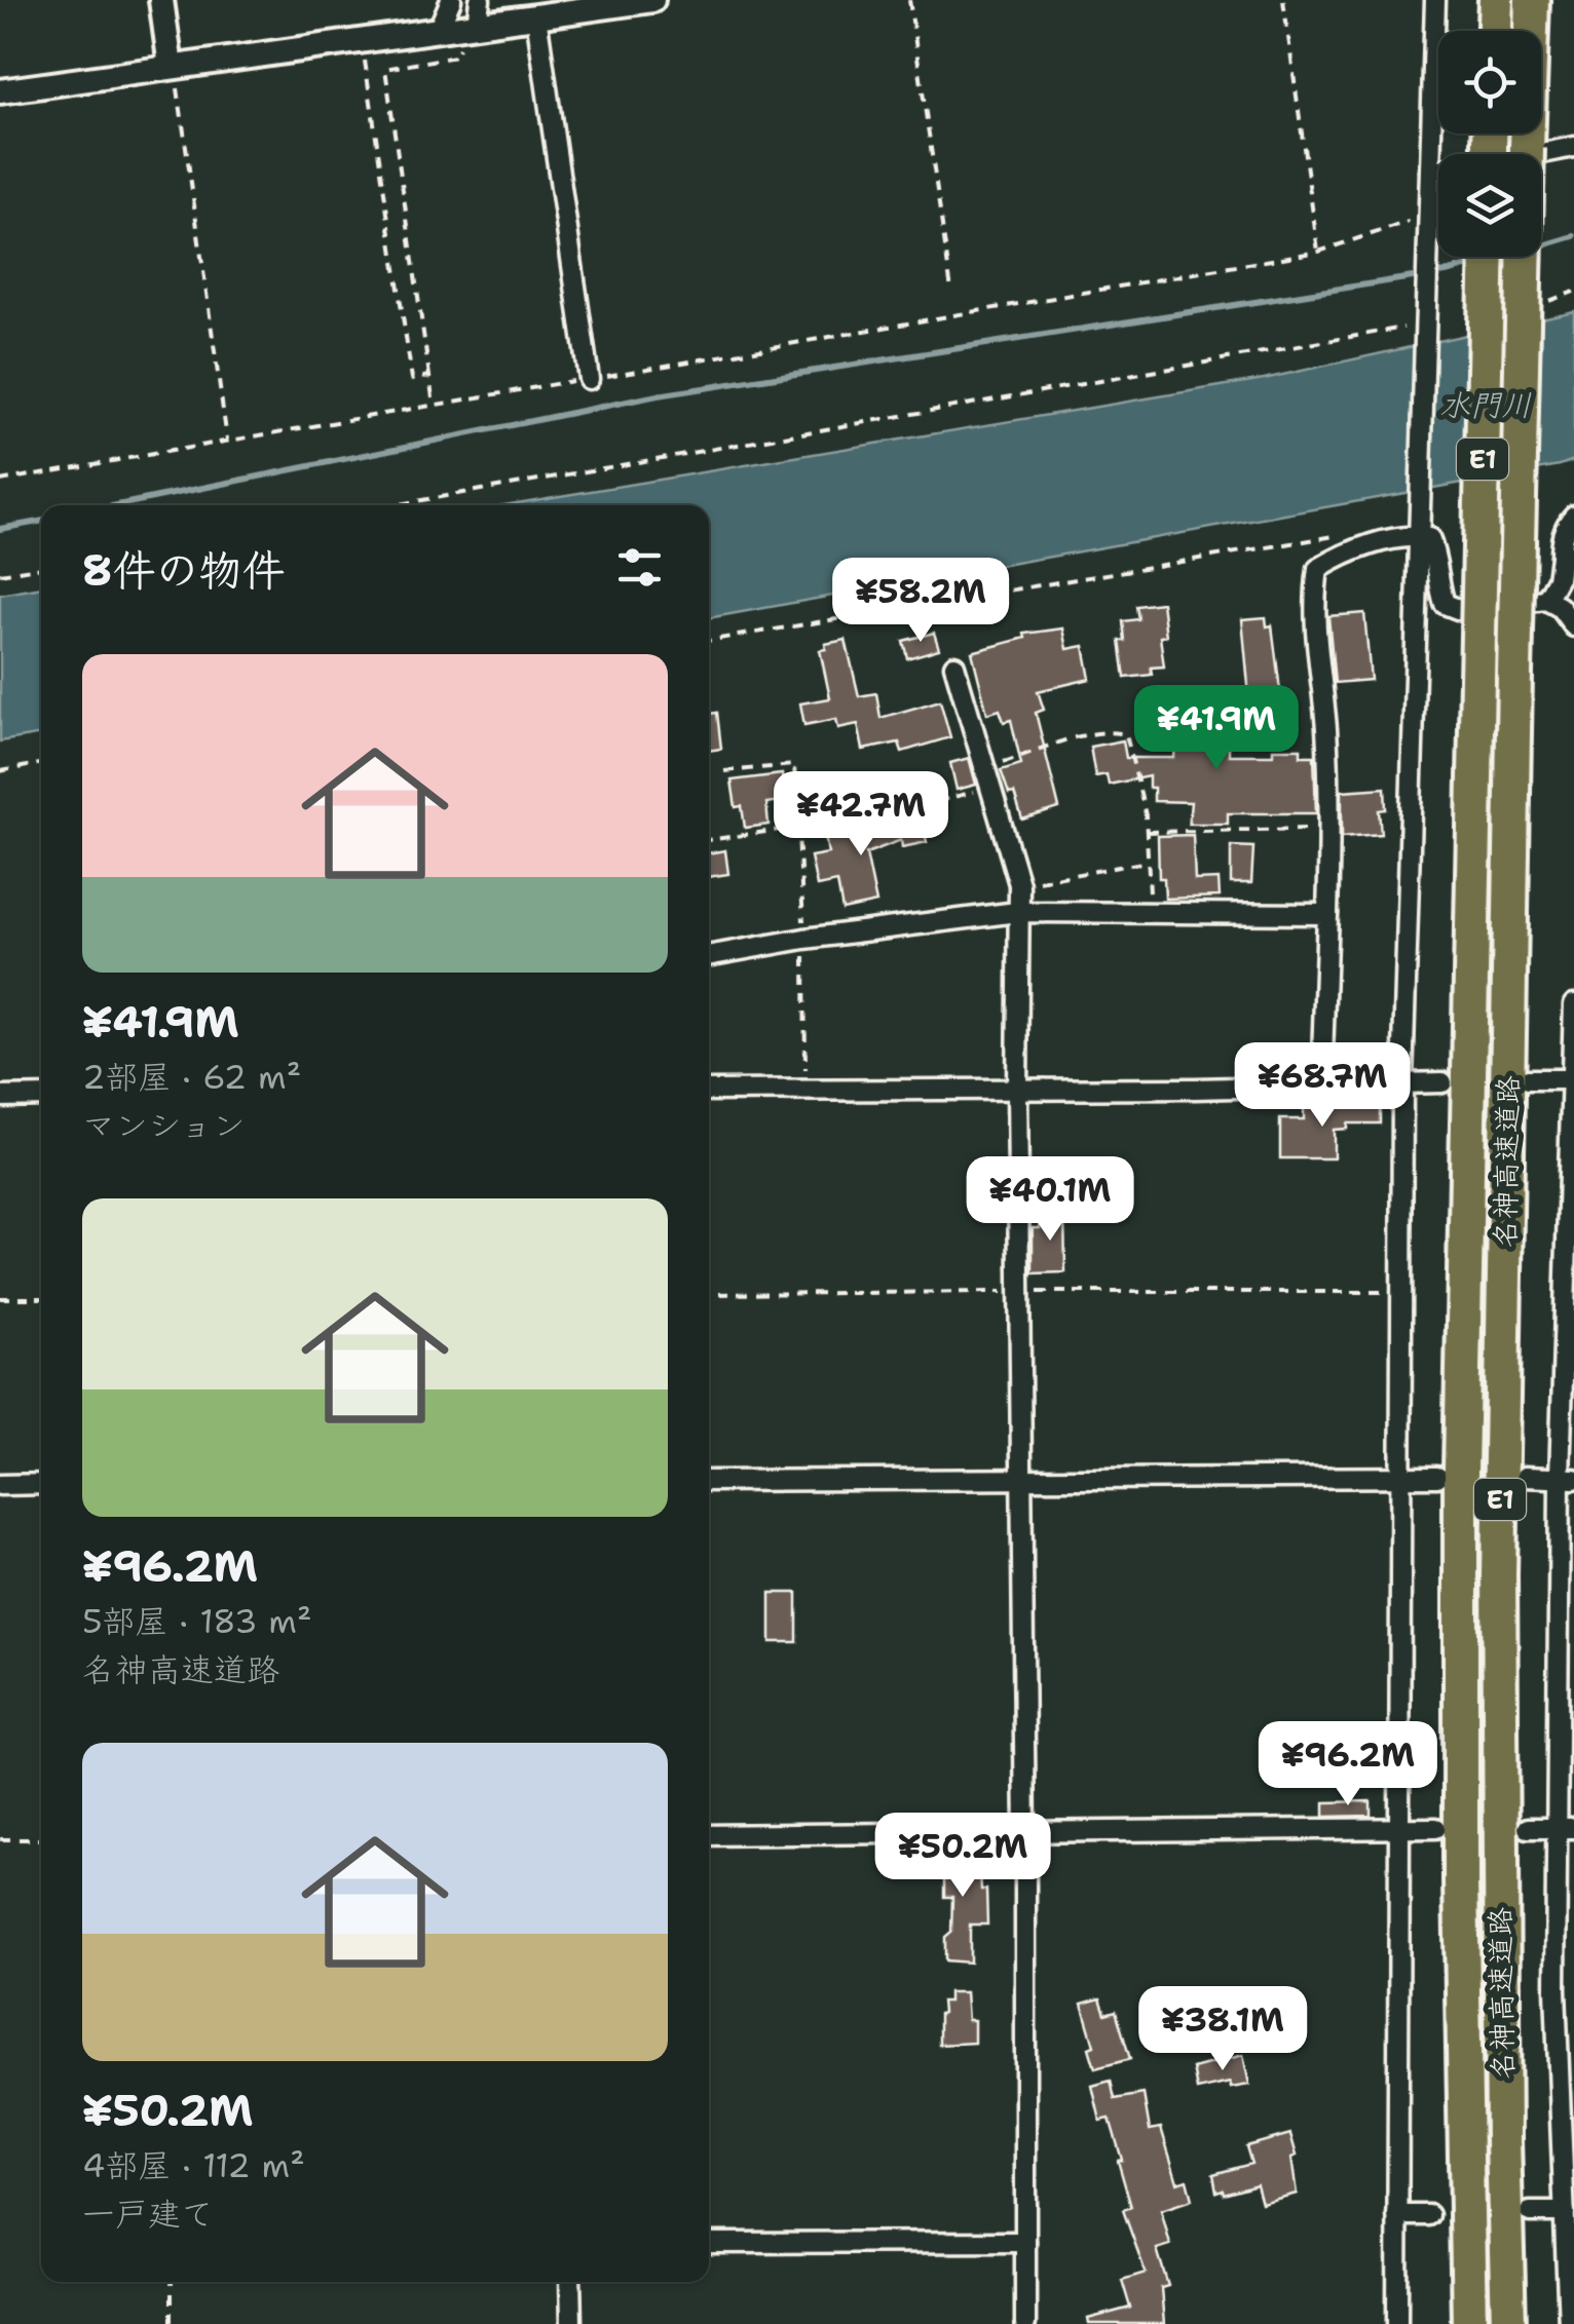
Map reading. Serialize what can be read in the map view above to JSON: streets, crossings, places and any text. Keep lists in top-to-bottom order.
{
  "streets": {
    "highway": ["E1", "名神高速道路"]
  },
  "water": ["水門川"],
  "page": {
    "heading": "8件の物件",
    "price": [
      "¥58.2M",
      "¥41.9M",
      "¥42.7M",
      "¥68.7M",
      "¥40.1M",
      "¥96.2M",
      "¥50.2M",
      "¥38.1M"
    ],
    "list": [
      {
        "name": "¥41.9M",
        "note": "2部屋 · 62 m² · マンション"
      },
      {
        "name": "¥96.2M",
        "note": "5部屋 · 183 m² · 名神高速道路"
      },
      {
        "name": "¥50.2M",
        "note": "4部屋 · 112 m² · 一戸建て"
      }
    ]
  }
}
